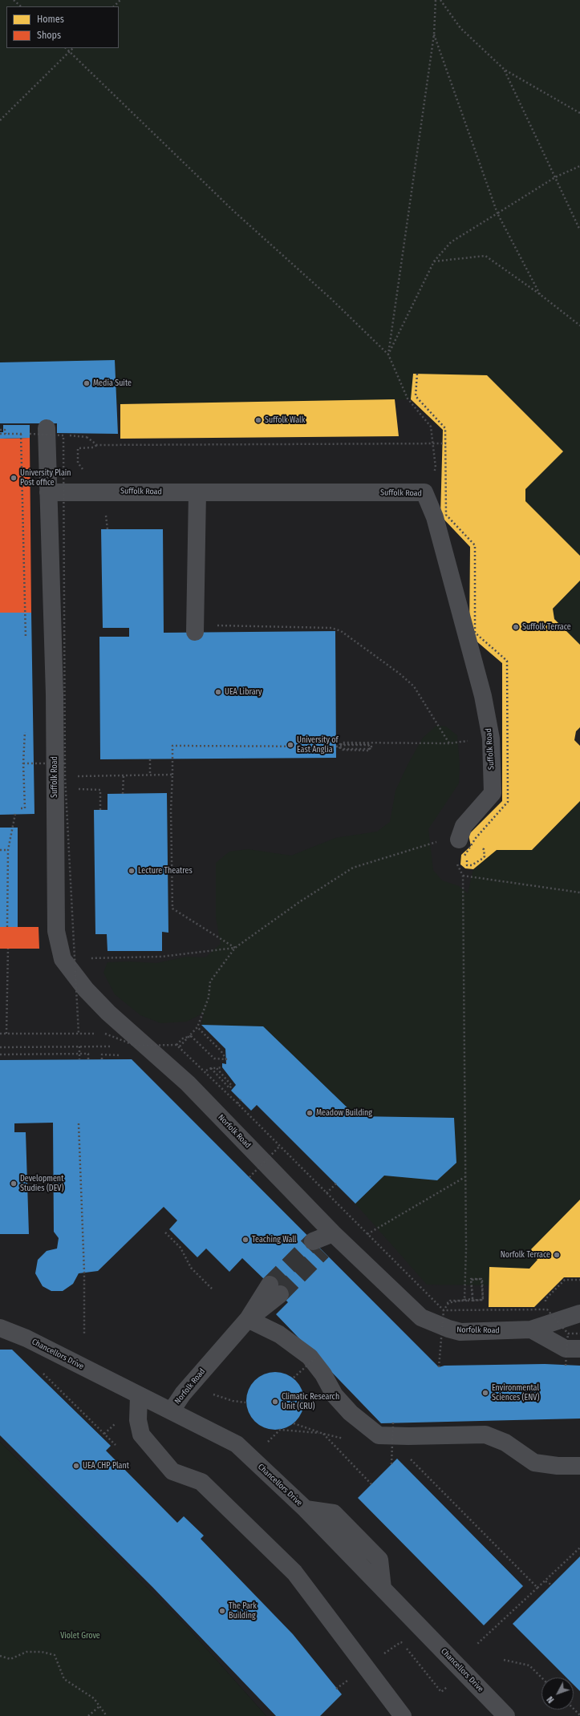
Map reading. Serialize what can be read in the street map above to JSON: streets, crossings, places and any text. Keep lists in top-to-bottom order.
{
  "streets": {
    "lane": ["Suffolk Road", "Norfolk Road", "Chancellors Drive"]
  },
  "crossings": [
    ["Suffolk Road", "Norfolk Road"],
    ["Norfolk Road", "Chancellors Drive"]
  ],
  "parks": ["Violet Grove"],
  "places": [
    "Media Suite",
    "Suffolk Walk",
    "University Plain Post office",
    "Suffolk Terrace",
    "UEA Library",
    "University of East Anglia",
    "Lecture Theatres",
    "Meadow Building",
    "Development Studies (DEV)",
    "Teaching Wall",
    "Norfolk Terrace",
    "Environmental Sciences (ENV)",
    "Climatic Research Unit (CRU)",
    "UEA CHP Plant",
    "The Park Building"
  ],
  "legend": ["Homes", "Shops"],
  "north": "bottom left"
}
